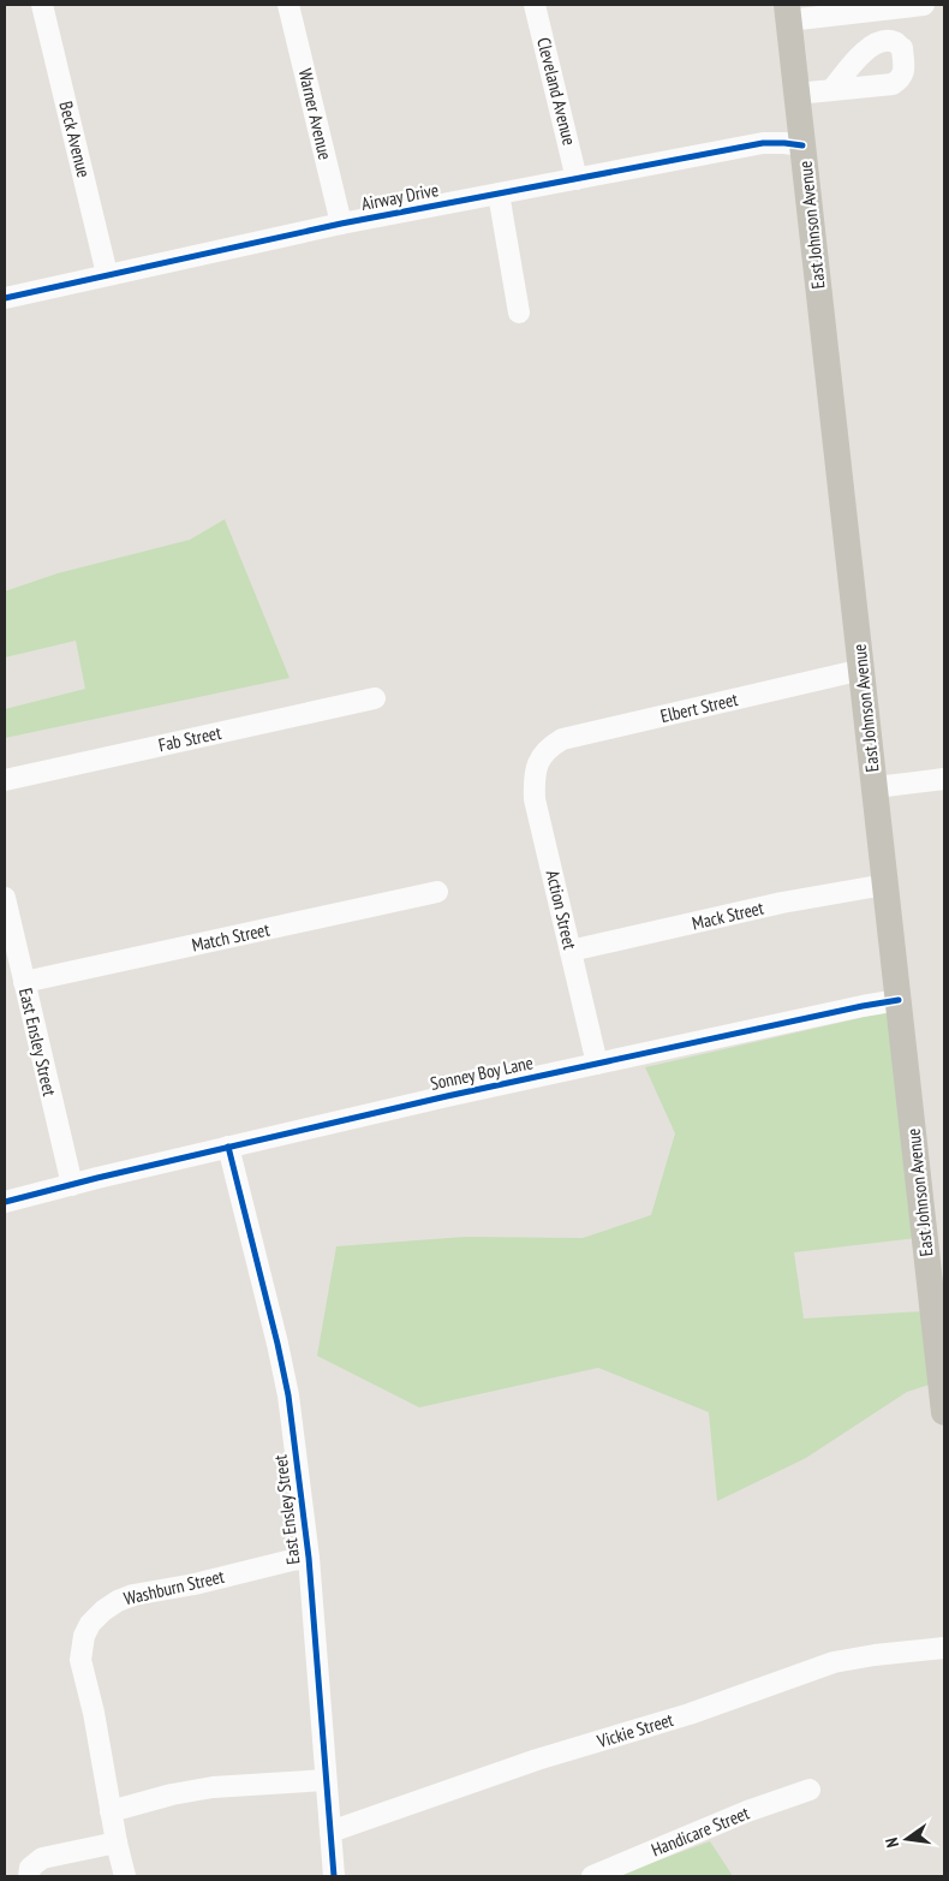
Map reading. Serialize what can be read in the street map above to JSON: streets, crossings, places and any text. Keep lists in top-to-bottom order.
{
  "streets": {
    "main road": ["East Johnson Avenue"],
    "street": [
      "Cleveland Avenue",
      "Warner Avenue",
      "Beck Avenue",
      "Airway Drive",
      "Elbert Street",
      "Fab Street",
      "Action Street",
      "Mack Street",
      "Match Street",
      "East Ensley Street",
      "Sonney Boy Lane",
      "Washburn Street",
      "Vickie Street",
      "Handicare Street"
    ]
  },
  "crossings": [
    ["Cleveland Avenue", "Airway Drive"],
    ["Warner Avenue", "Airway Drive"],
    ["Beck Avenue", "Airway Drive"],
    ["Airway Drive", "East Johnson Avenue"],
    ["East Johnson Avenue", "Elbert Street"],
    ["East Johnson Avenue", "Mack Street"],
    ["East Johnson Avenue", "Sonney Boy Lane"],
    ["Elbert Street", "Action Street"],
    ["Action Street", "Mack Street"],
    ["Action Street", "Sonney Boy Lane"],
    ["Match Street", "East Ensley Street"],
    ["East Ensley Street", "Sonney Boy Lane"],
    ["East Ensley Street", "Washburn Street"],
    ["East Ensley Street", "Vickie Street"]
  ],
  "north": "left"
}
